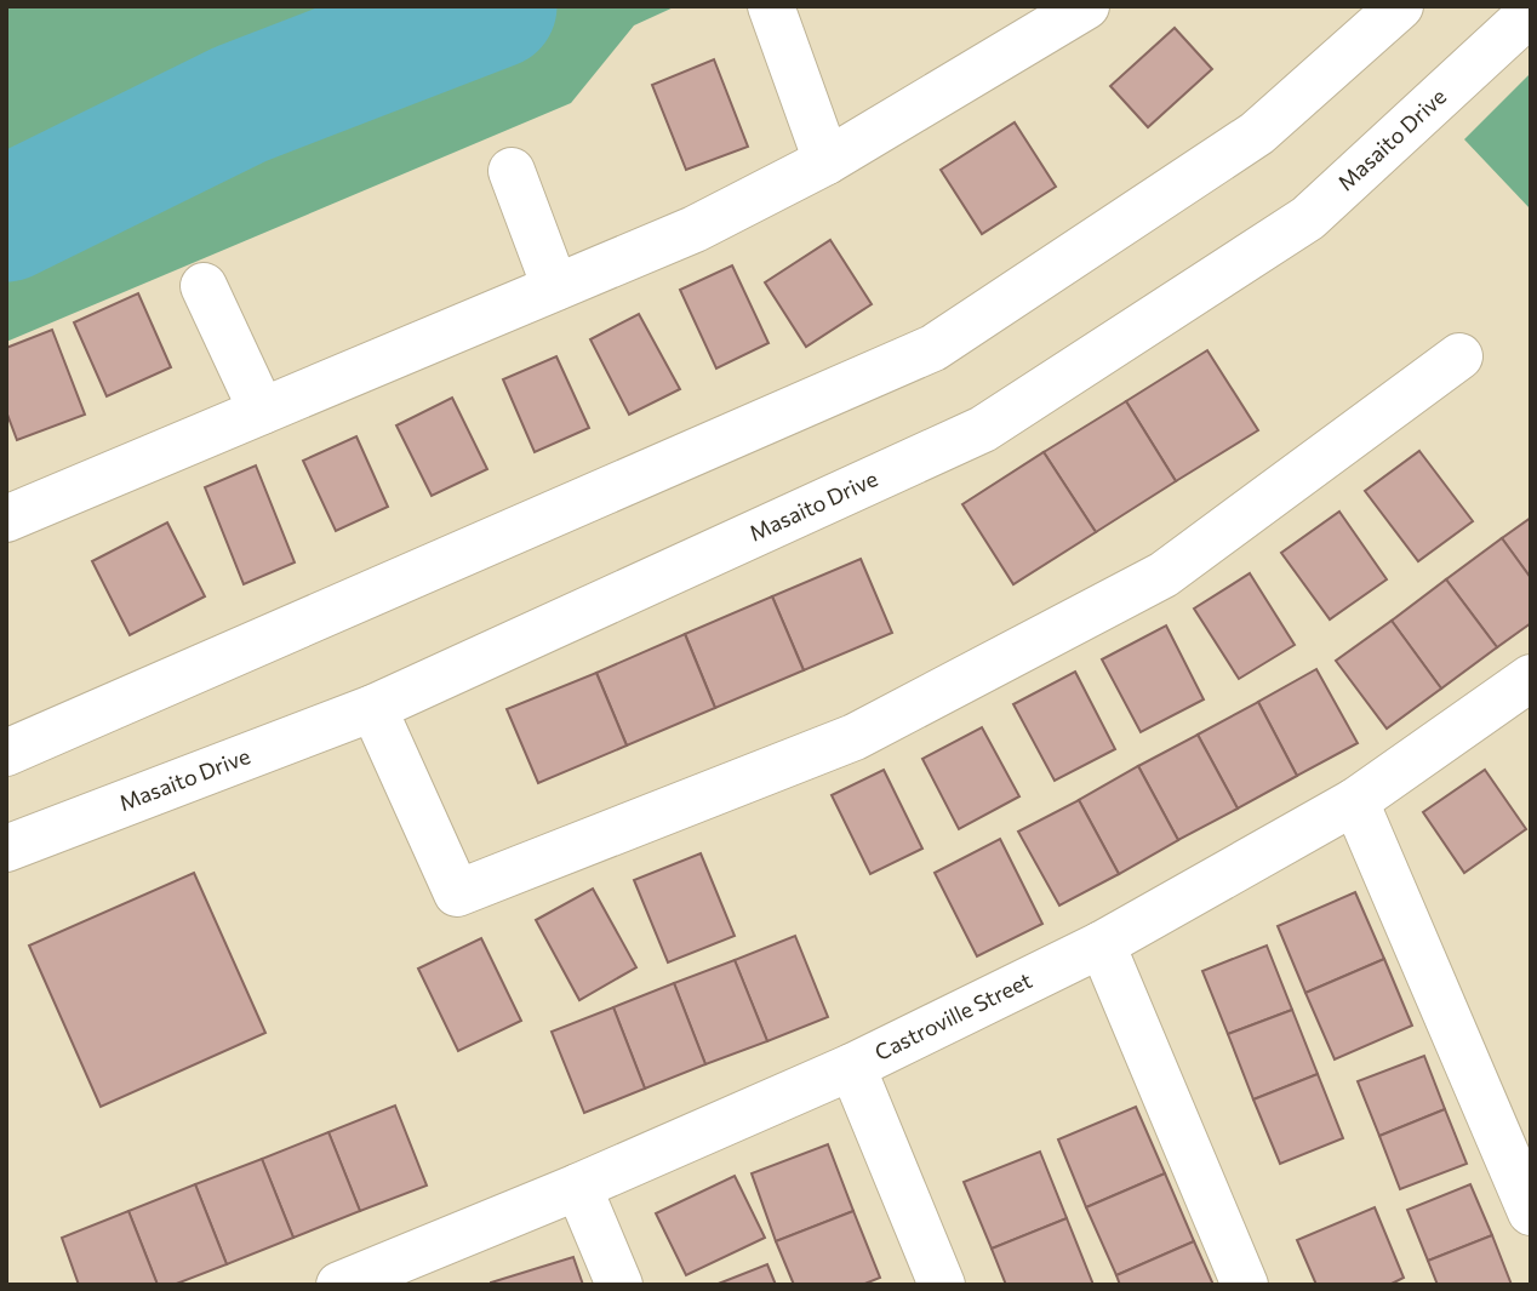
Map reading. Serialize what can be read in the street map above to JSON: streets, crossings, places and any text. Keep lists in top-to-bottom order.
{
  "streets": {
    "street": ["Masaito Drive", "Castroville Street"]
  }
}
